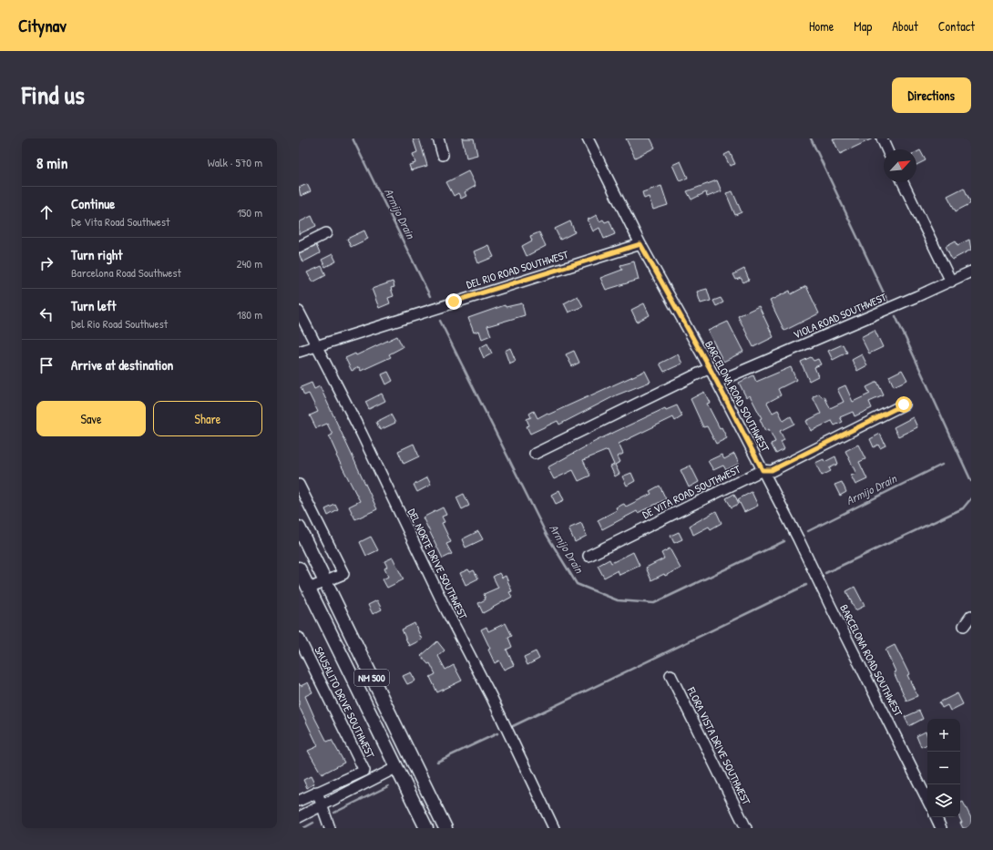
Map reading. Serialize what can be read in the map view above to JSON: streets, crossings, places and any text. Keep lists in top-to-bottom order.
{
  "streets": {
    "main road": ["NM 500"],
    "street": [
      "DEL RIO ROAD SOUTHWEST",
      "VIOLA ROAD SOUTHWEST",
      "BARCELONA ROAD SOUTHWEST",
      "DE VITA ROAD SOUTHWEST",
      "DEL NORTE DRIVE SOUTHWEST",
      "SAUSALITO DRIVE SOUTHWEST",
      "FLORA VISTA DRIVE SOUTHWEST"
    ]
  },
  "crossings": [
    ["DEL RIO ROAD SOUTHWEST", "BARCELONA ROAD SOUTHWEST"],
    ["DEL RIO ROAD SOUTHWEST", "DEL NORTE DRIVE SOUTHWEST"],
    ["VIOLA ROAD SOUTHWEST", "BARCELONA ROAD SOUTHWEST"],
    ["BARCELONA ROAD SOUTHWEST", "DE VITA ROAD SOUTHWEST"]
  ],
  "water": ["Armijo Drain"],
  "north": "top right",
  "page": {
    "header": "Citynav",
    "nav": [
      "Home",
      "Map",
      "About",
      "Contact"
    ],
    "title": "Find us",
    "buttons": [
      "Directions",
      ["Save", "Share"]
    ],
    "heading": ["8 min", "Walk · 570 m"],
    "list": [
      ["Continue", "De Vita Road Southwest", "150 m"],
      ["Turn right", "Barcelona Road Southwest", "240 m"],
      ["Turn left", "Del Rio Road Southwest", "180 m"],
      "Arrive at destination"
    ],
    "map_buttons": ["+", "−"]
  }
}
